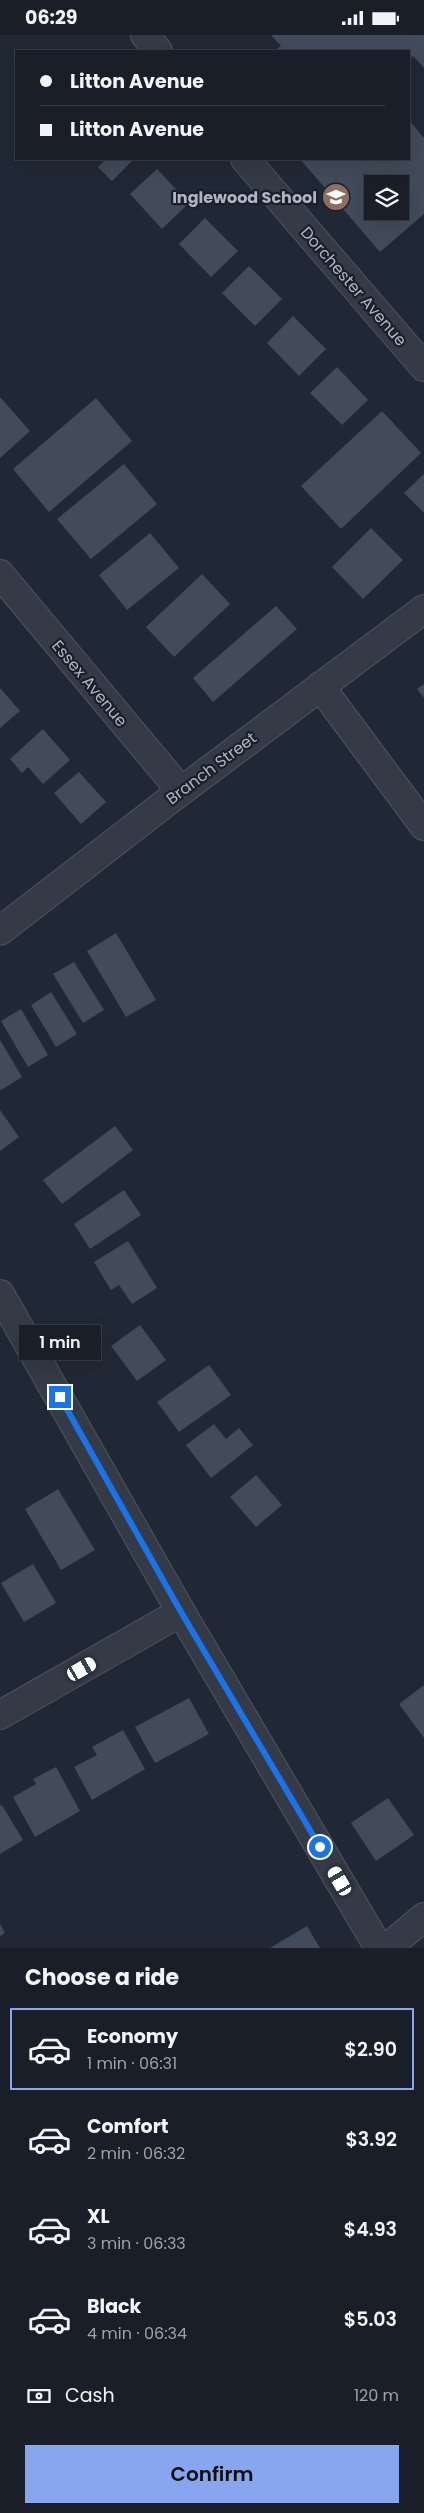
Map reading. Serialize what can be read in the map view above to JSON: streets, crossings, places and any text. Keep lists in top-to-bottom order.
{
  "streets": {
    "street": ["Dorchester Avenue", "Essex Avenue", "Branch Street"]
  },
  "crossings": [
    ["Essex Avenue", "Branch Street"]
  ],
  "places": {
    "school or university": ["Inglewood School"]
  },
  "page": {
    "status": "06:29",
    "banner": ["Litton Avenue", "Litton Avenue"],
    "bubble": "1 min",
    "heading": "Choose a ride",
    "list": [
      {
        "name": "Economy",
        "note": "1 min · 06:31",
        "value": "$2.90"
      },
      {
        "name": "Comfort",
        "note": "2 min · 06:32",
        "value": "$3.92"
      },
      {
        "name": "XL",
        "note": "3 min · 06:33",
        "value": "$4.93"
      },
      {
        "name": "Black",
        "note": "4 min · 06:34",
        "value": "$5.03"
      }
    ],
    "pay": ["Cash", "120 m"],
    "buttons": "Confirm"
  }
}
